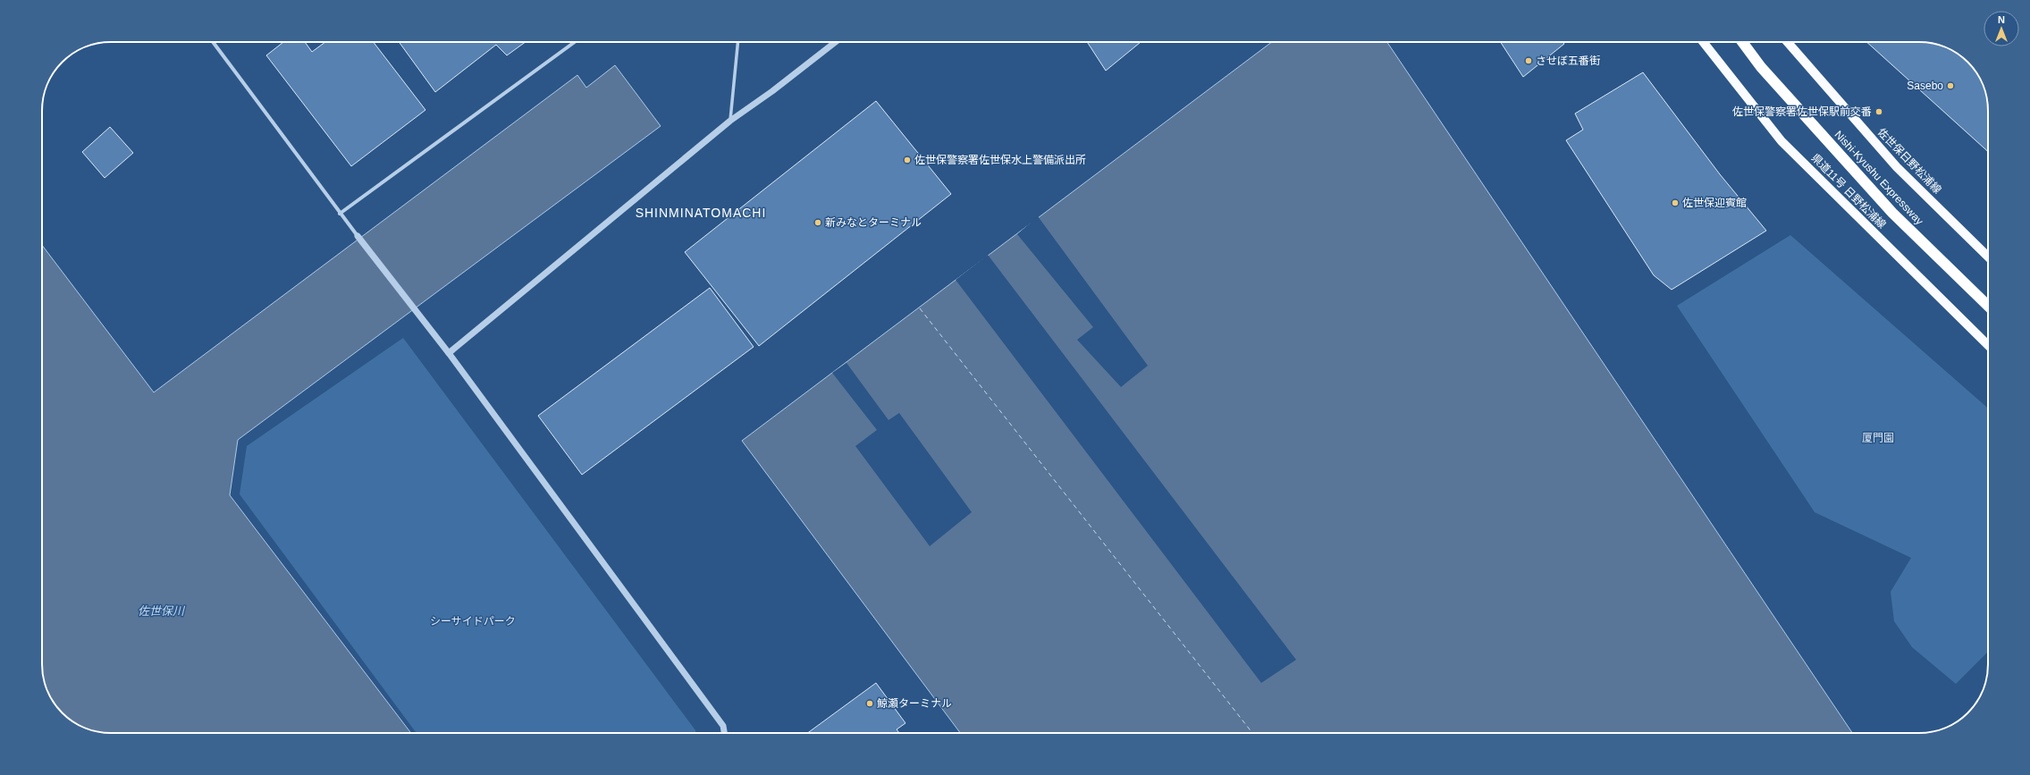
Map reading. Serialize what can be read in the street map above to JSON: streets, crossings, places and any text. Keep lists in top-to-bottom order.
{
  "streets": {
    "highway": ["Nishi-Kyushu Expressway"],
    "main road": ["佐世保日野松浦線", "県道11号 日野松浦線"]
  },
  "districts": ["SHINMINATOMACHI"],
  "water": ["佐世保川"],
  "parks": ["厦門園", "シーサイドパーク"],
  "places": [
    "させぼ五番街",
    "Sasebo",
    "佐世保警察署佐世保駅前交番",
    "佐世保警察署佐世保水上警備派出所",
    "佐世保迎賓館",
    "新みなとターミナル",
    "鯨瀬ターミナル"
  ],
  "north": "top"
}
